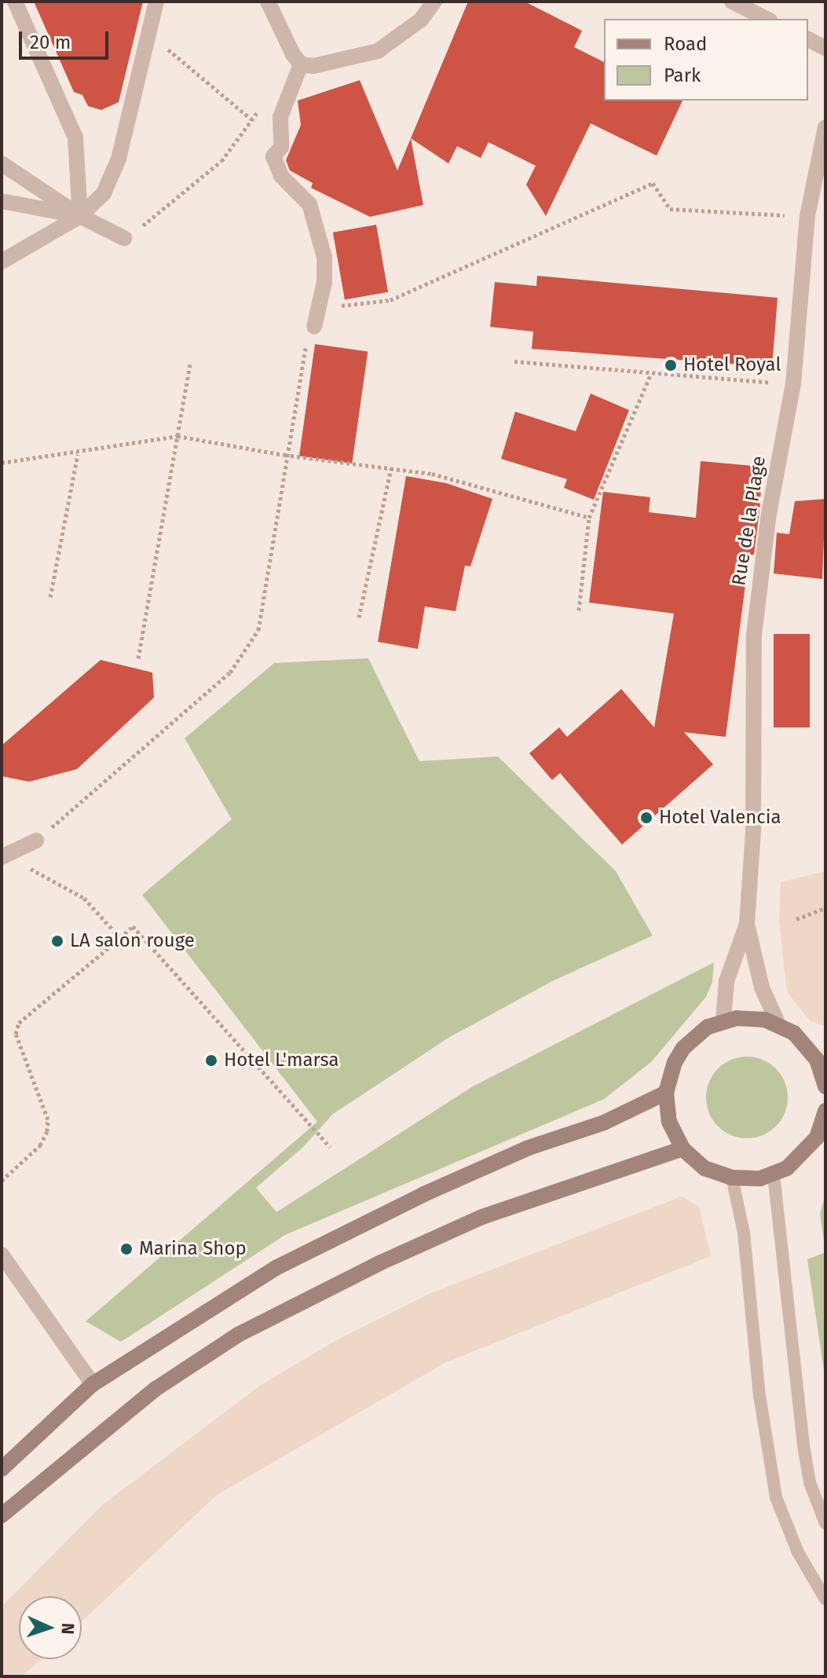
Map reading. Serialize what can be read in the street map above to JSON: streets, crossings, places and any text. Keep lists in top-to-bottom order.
{
  "streets": {
    "street": ["Rue de la Plage"]
  },
  "places": [
    "Hotel Royal",
    "Hotel Valencia",
    "LA salon rouge",
    "Hotel L'marsa",
    "Marina Shop"
  ],
  "legend": ["Road", "Park"],
  "scale_bar": "20 m",
  "north": "right"
}
